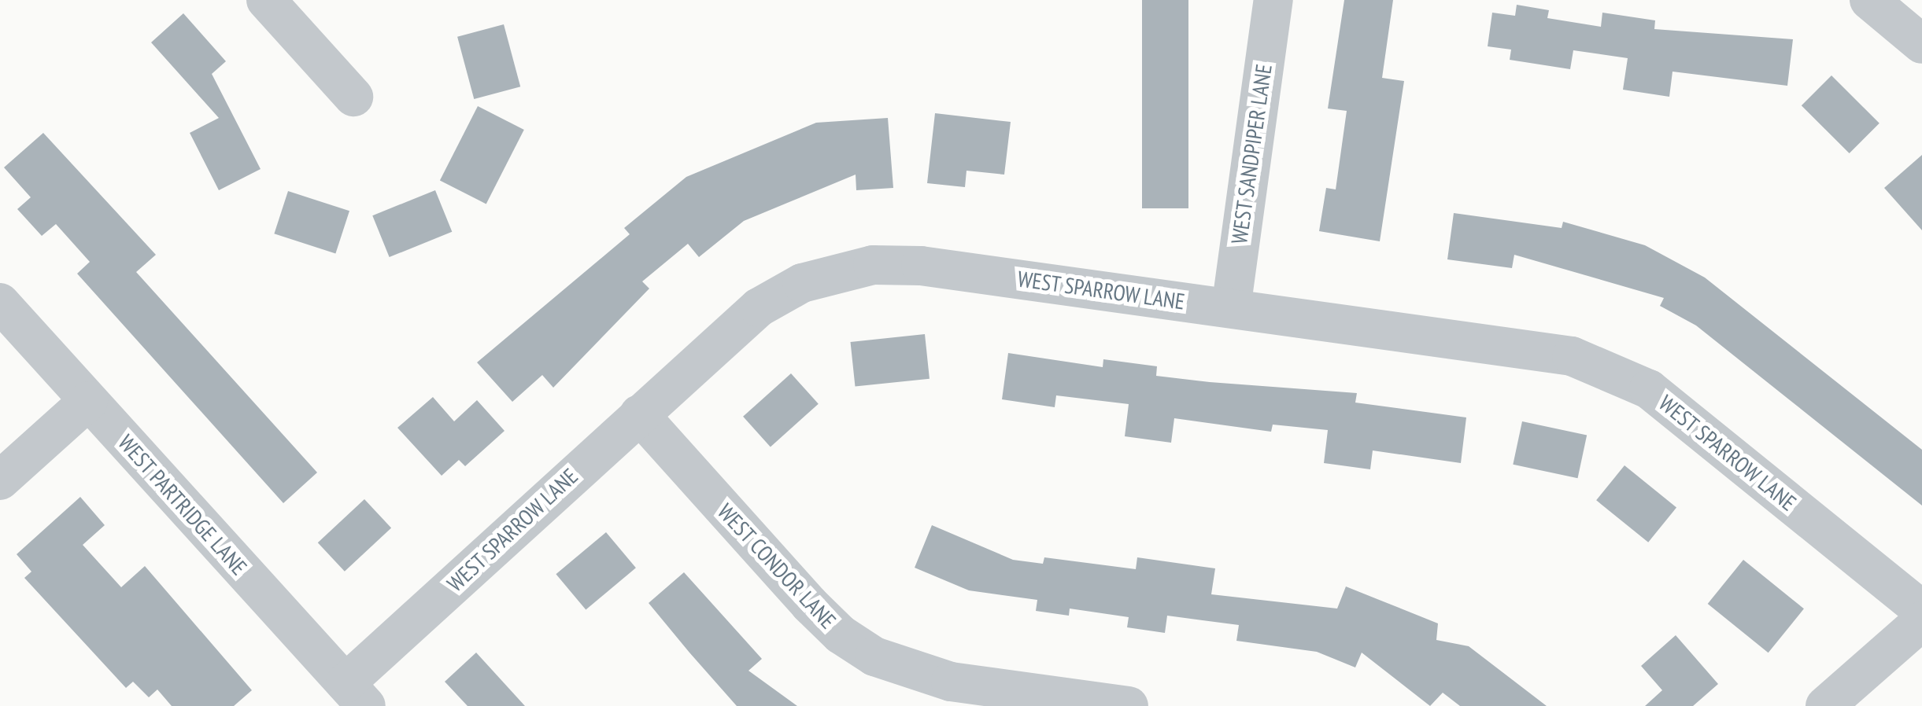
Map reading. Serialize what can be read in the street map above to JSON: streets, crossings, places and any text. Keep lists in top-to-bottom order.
{
  "streets": {
    "street": [
      "WEST SANDPIPER LANE",
      "WEST SPARROW LANE",
      "WEST PARTRIDGE LANE",
      "WEST CONDOR LANE"
    ]
  },
  "crossings": [
    ["WEST SANDPIPER LANE", "WEST SPARROW LANE"],
    ["WEST SPARROW LANE", "WEST PARTRIDGE LANE"],
    ["WEST SPARROW LANE", "WEST CONDOR LANE"]
  ]
}
